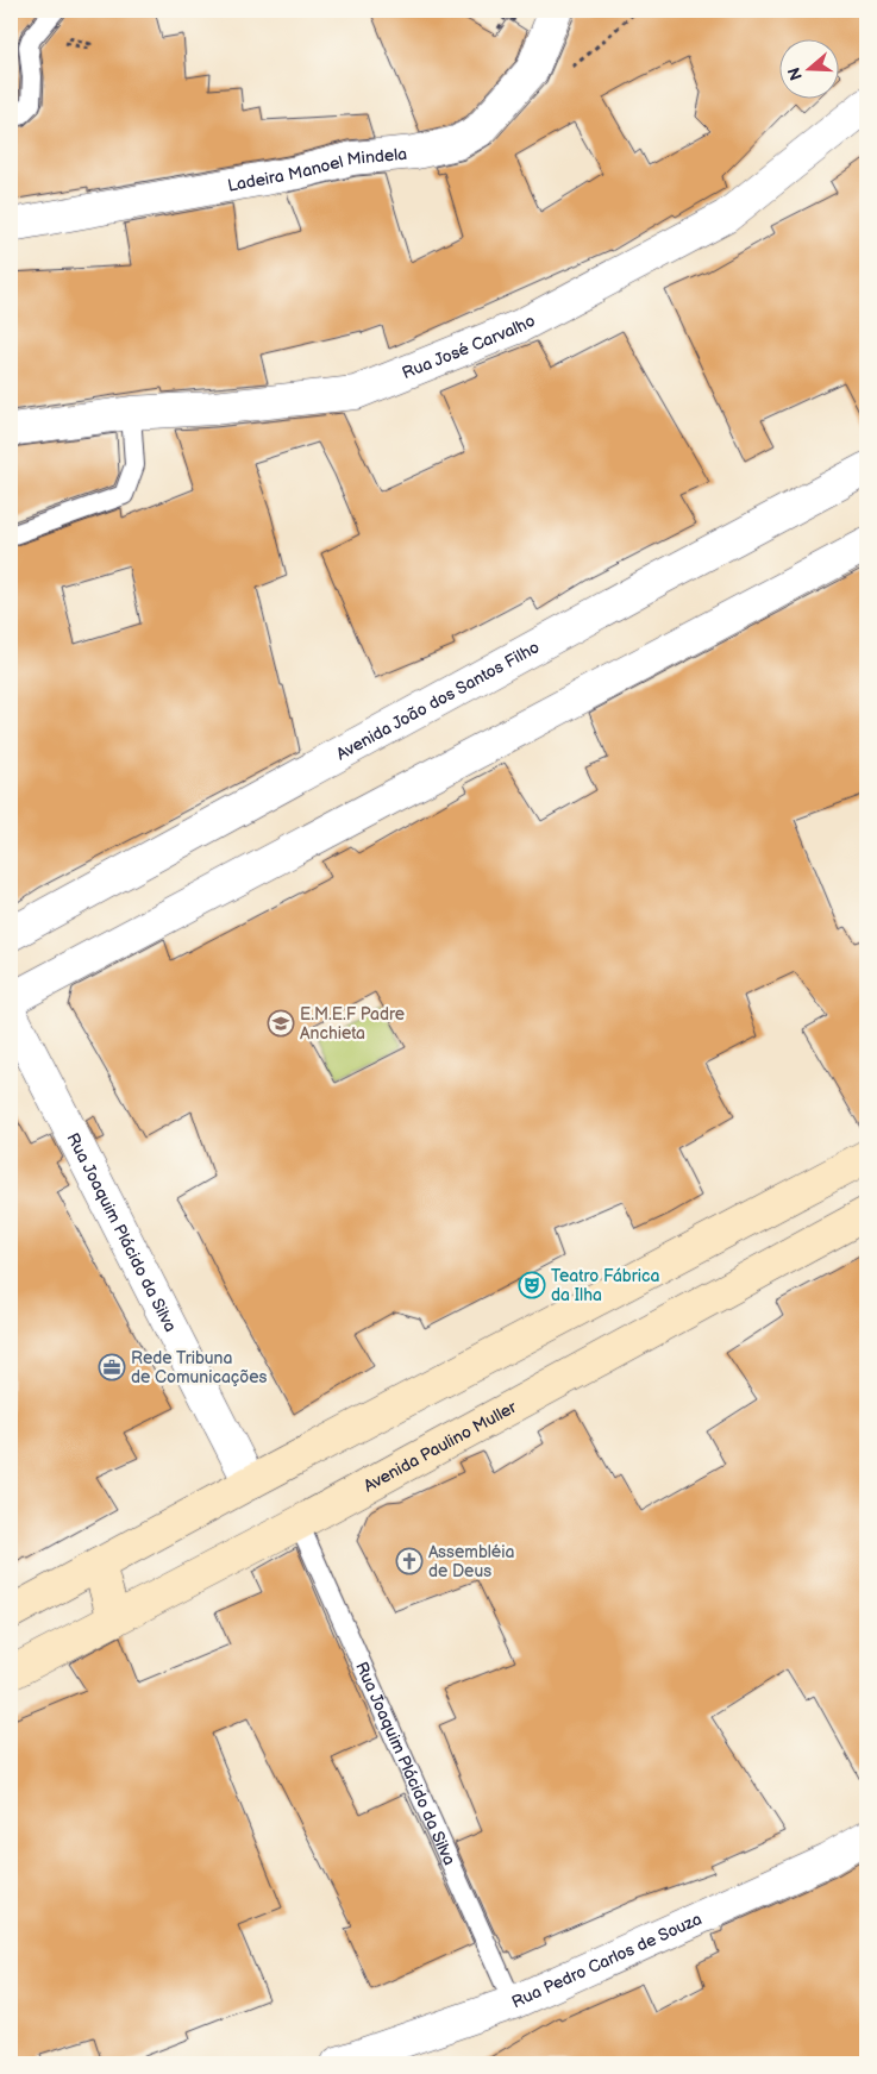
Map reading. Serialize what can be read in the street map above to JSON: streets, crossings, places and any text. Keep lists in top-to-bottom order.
{
  "streets": {
    "main road": ["Avenida Paulino Muller"],
    "street": [
      "Ladeira Manoel Mindela",
      "Rua José Carvalho",
      "Avenida João dos Santos Filho",
      "Rua Joaquim Plácido da Silva",
      "Rua Pedro Carlos de Souza"
    ]
  },
  "crossings": [
    ["Rua Joaquim Plácido da Silva", "Avenida Paulino Muller"],
    ["Rua Joaquim Plácido da Silva", "Rua Pedro Carlos de Souza"]
  ],
  "places": {
    "school or university": ["E.M.E.F Padre Anchieta"],
    "theatre": ["Teatro Fábrica da Ilha"],
    "office": ["Rede Tribuna de Comunicações"],
    "church": ["Assembléia de Deus"]
  },
  "north": "left"
}
